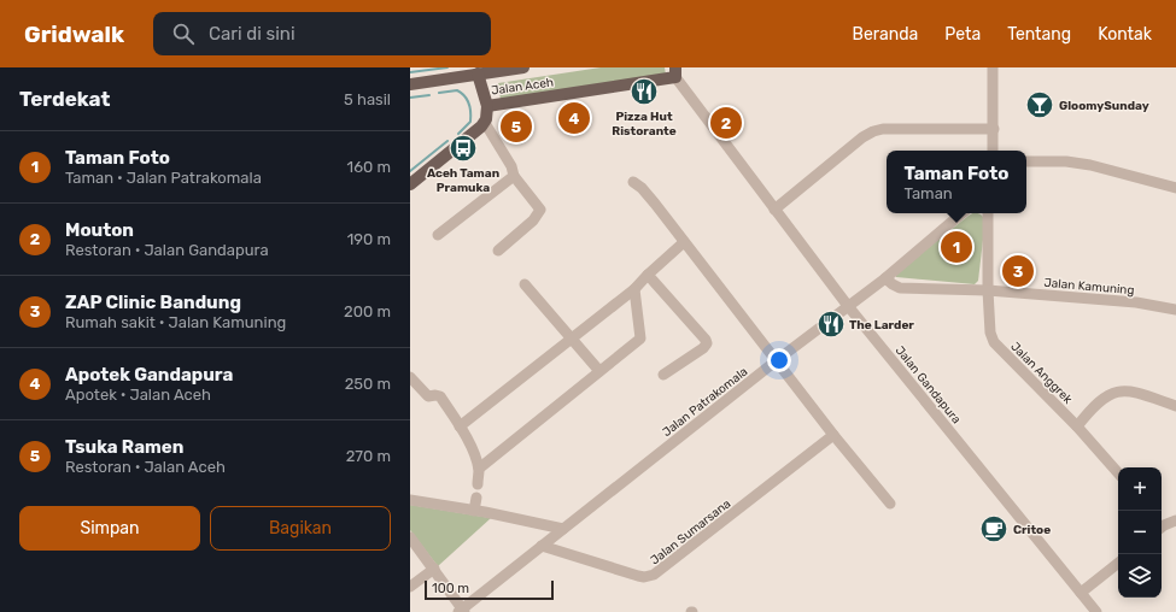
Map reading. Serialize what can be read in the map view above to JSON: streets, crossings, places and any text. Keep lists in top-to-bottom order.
{
  "streets": {
    "main road": ["Jalan Aceh"],
    "street": [
      "Jalan Kamuning",
      "Jalan Anggrek",
      "Jalan Gandapura",
      "Jalan Patrakomala",
      "Jalan Sumarsana"
    ]
  },
  "crossings": [
    ["Jalan Aceh", "Jalan Gandapura"],
    ["Jalan Kamuning", "Jalan Anggrek"],
    ["Jalan Kamuning", "Jalan Patrakomala"],
    ["Jalan Gandapura", "Jalan Patrakomala"],
    ["Jalan Patrakomala", "Jalan Sumarsana"]
  ],
  "places": {
    "restaurant": ["Pizza Hut Ristorante", "The Larder"],
    "bar": ["GloomySunday"],
    "bus stop": ["Aceh Taman Pramuka"],
    "cafe": ["Critoe"]
  },
  "scale_bar": "100 m",
  "page": {
    "header": "Gridwalk",
    "search": "Cari di sini",
    "nav": [
      "Beranda",
      "Peta",
      "Tentang",
      "Kontak"
    ],
    "heading": ["Terdekat", "5 hasil"],
    "pins": [
      "4",
      "2",
      "5",
      "1",
      "3"
    ],
    "list": [
      {
        "mark": "1",
        "name": "Taman Foto",
        "note": "Taman · Jalan Patrakomala",
        "value": "160 m"
      },
      {
        "mark": "2",
        "name": "Mouton",
        "note": "Restoran · Jalan Gandapura",
        "value": "190 m"
      },
      {
        "mark": "3",
        "name": "ZAP Clinic Bandung",
        "note": "Rumah sakit · Jalan Kamuning",
        "value": "200 m"
      },
      {
        "mark": "4",
        "name": "Apotek Gandapura",
        "note": "Apotek · Jalan Aceh",
        "value": "250 m"
      },
      {
        "mark": "5",
        "name": "Tsuka Ramen",
        "note": "Restoran · Jalan Aceh",
        "value": "270 m"
      }
    ],
    "popup": ["Taman Foto", "Taman"],
    "map_buttons": ["+", "−"],
    "buttons": ["Simpan", "Bagikan"],
    "scale": "100 m"
  }
}
